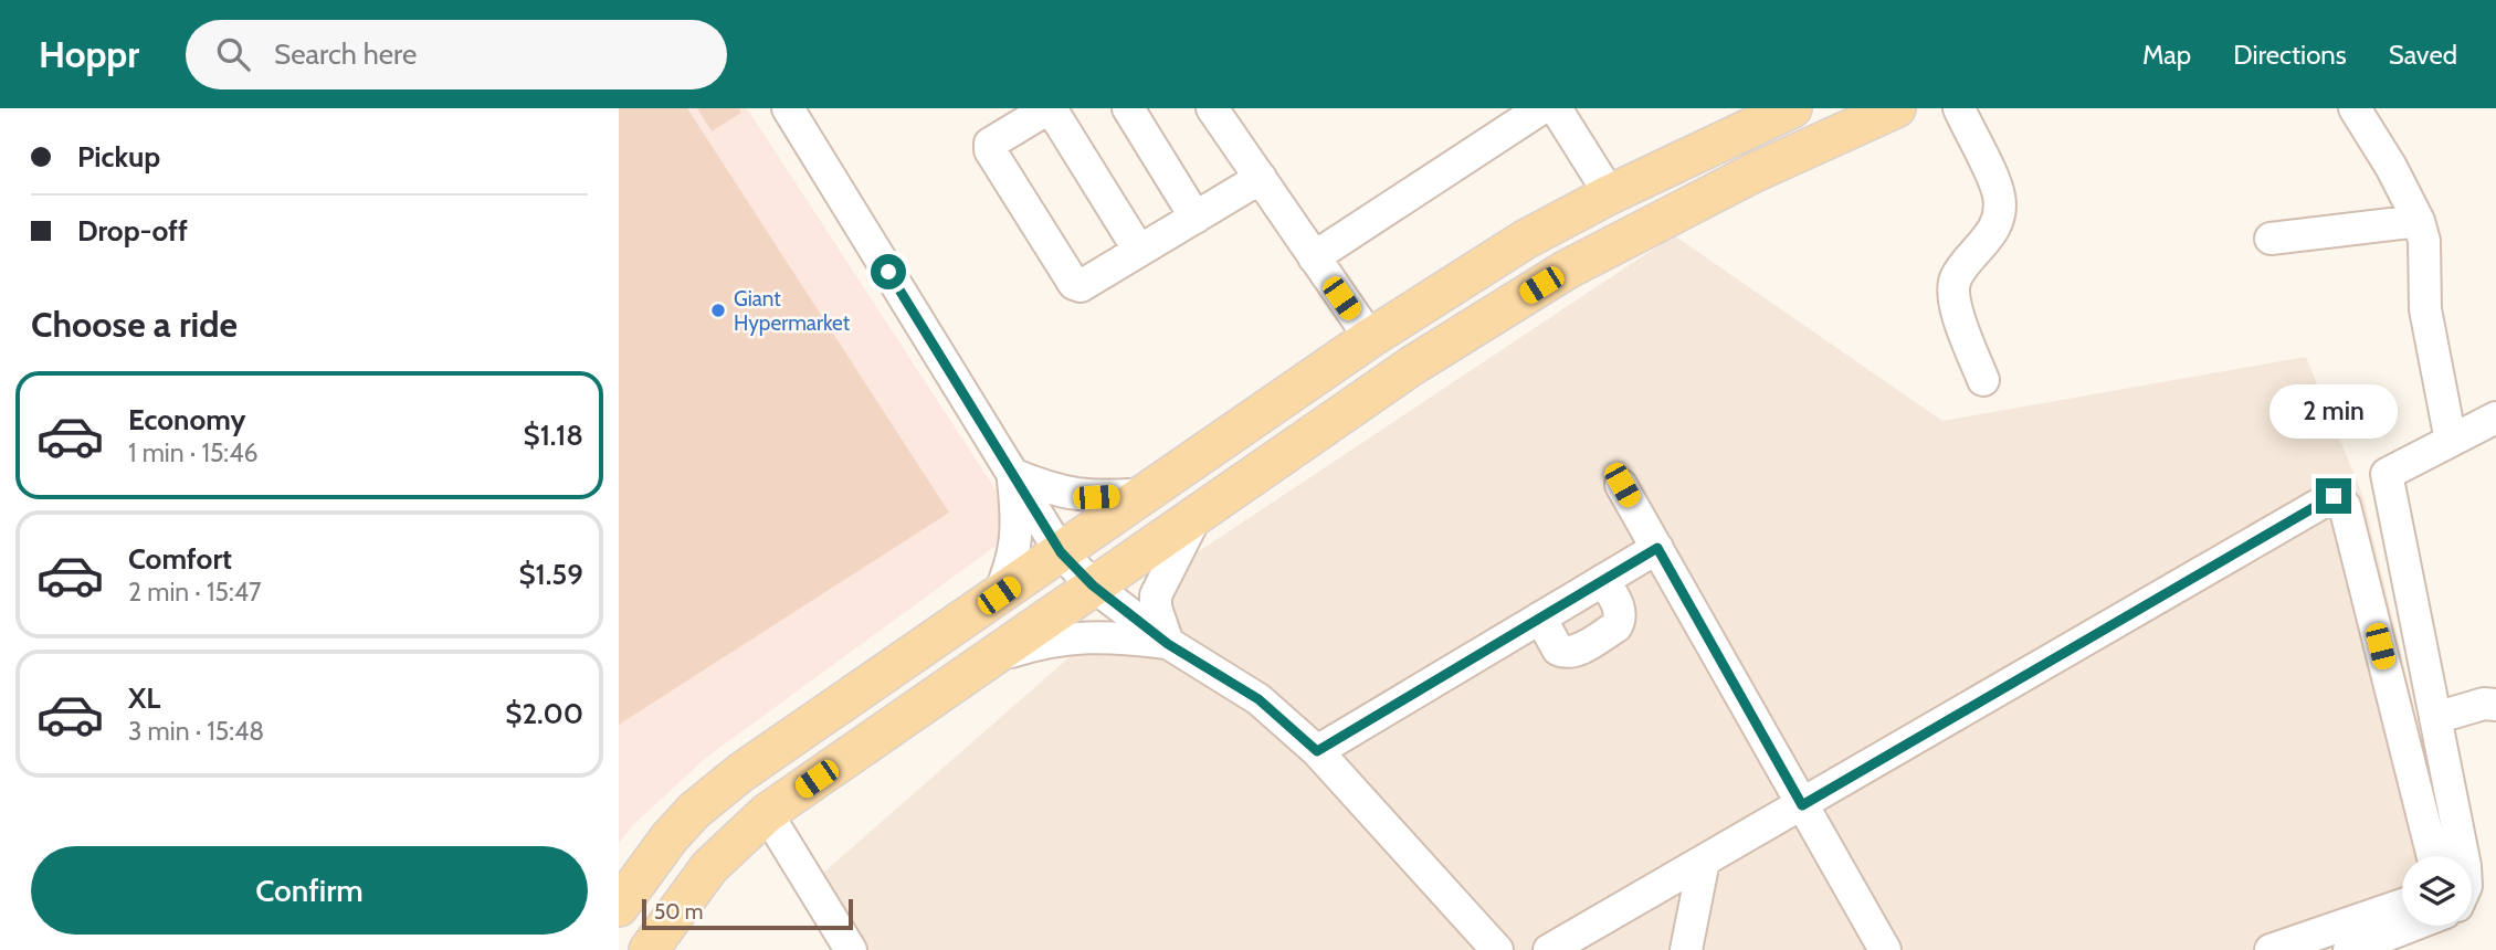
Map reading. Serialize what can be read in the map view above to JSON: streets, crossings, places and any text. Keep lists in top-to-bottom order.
{
  "places": ["Giant Hypermarket"],
  "scale_bar": "50 m",
  "page": {
    "header": "Hoppr",
    "search": "Search here",
    "nav": ["Map", "Directions", "Saved"],
    "banner": ["Pickup", "Drop-off"],
    "heading": "Choose a ride",
    "list": [
      {
        "name": "Economy",
        "note": "1 min · 15:46",
        "value": "$1.18"
      },
      {
        "name": "Comfort",
        "note": "2 min · 15:47",
        "value": "$1.59"
      },
      {
        "name": "XL",
        "note": "3 min · 15:48",
        "value": "$2.00"
      }
    ],
    "bubble": "2 min",
    "buttons": "Confirm",
    "scale": "50 m"
  }
}
